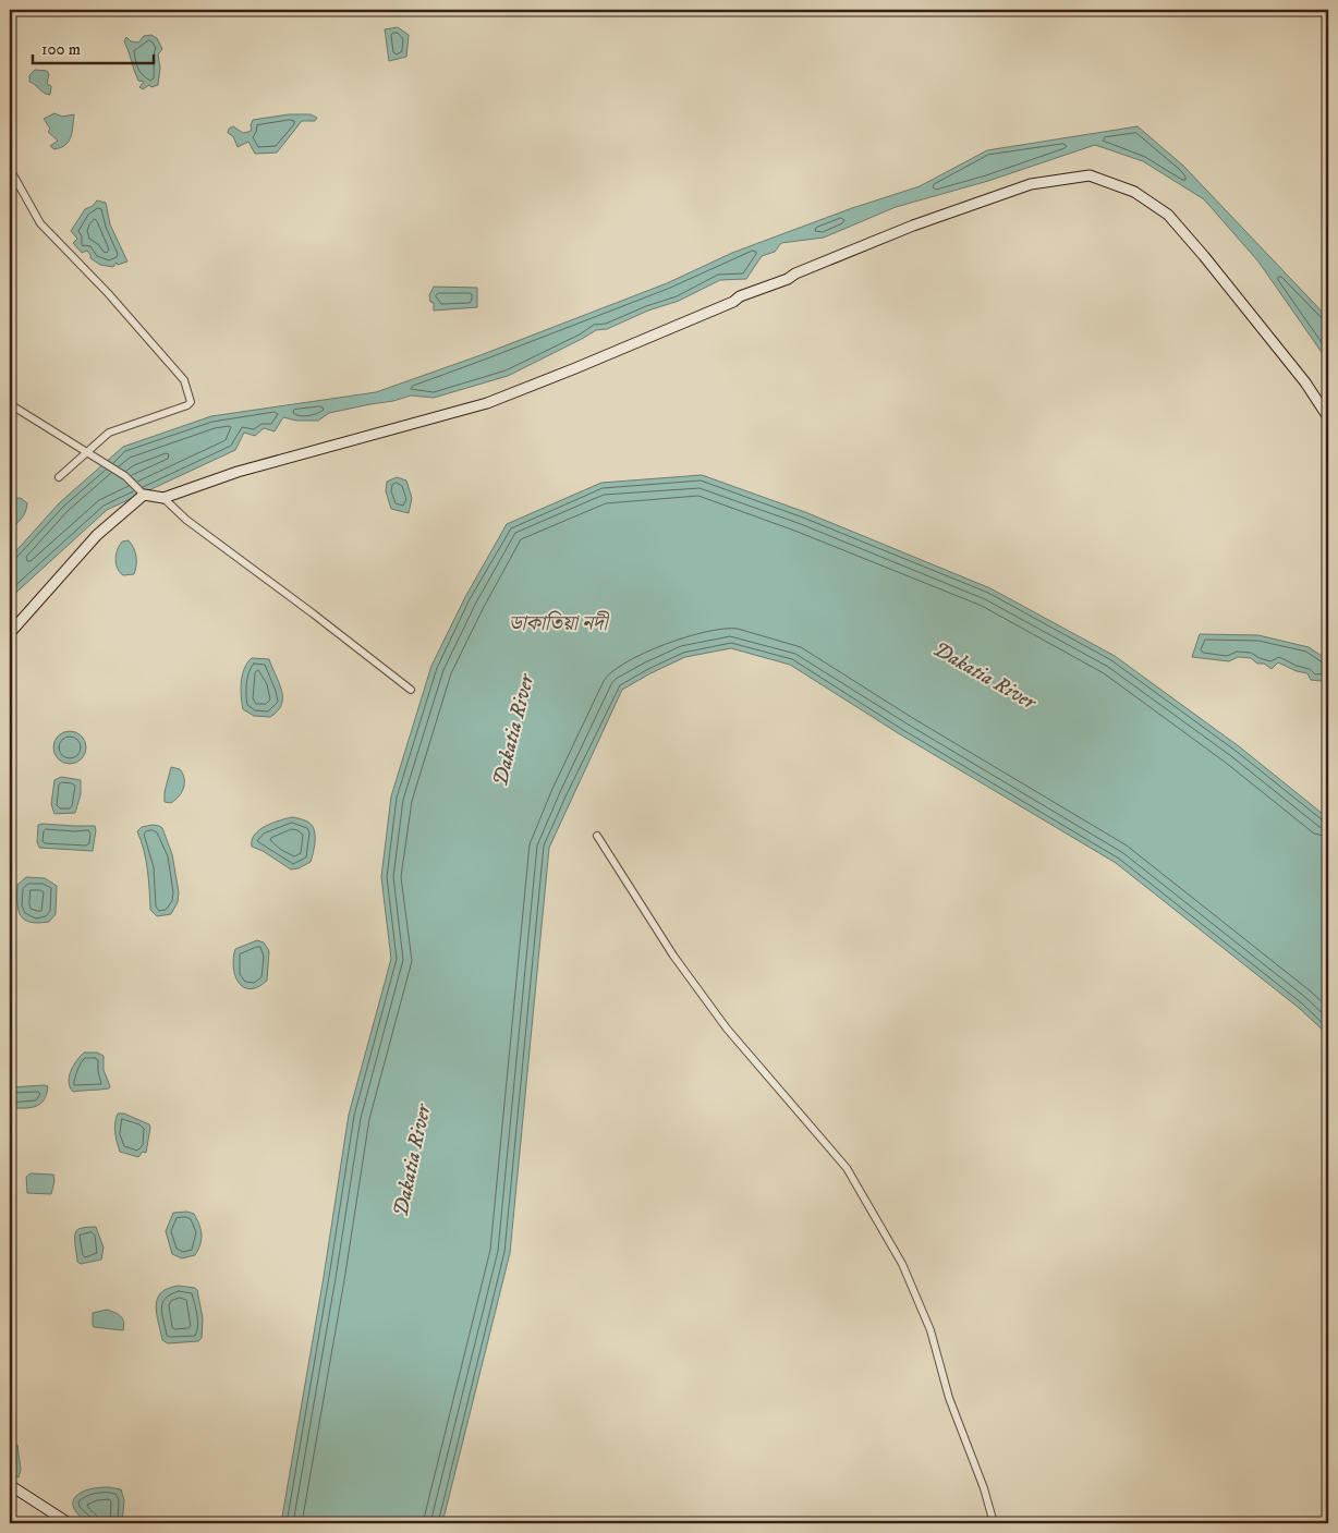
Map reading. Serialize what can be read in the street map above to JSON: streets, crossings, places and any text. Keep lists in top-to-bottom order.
{
  "water": ["ডাকাতিয়া নদী", "Dakatia River"],
  "scale_bar": "100 m"
}
